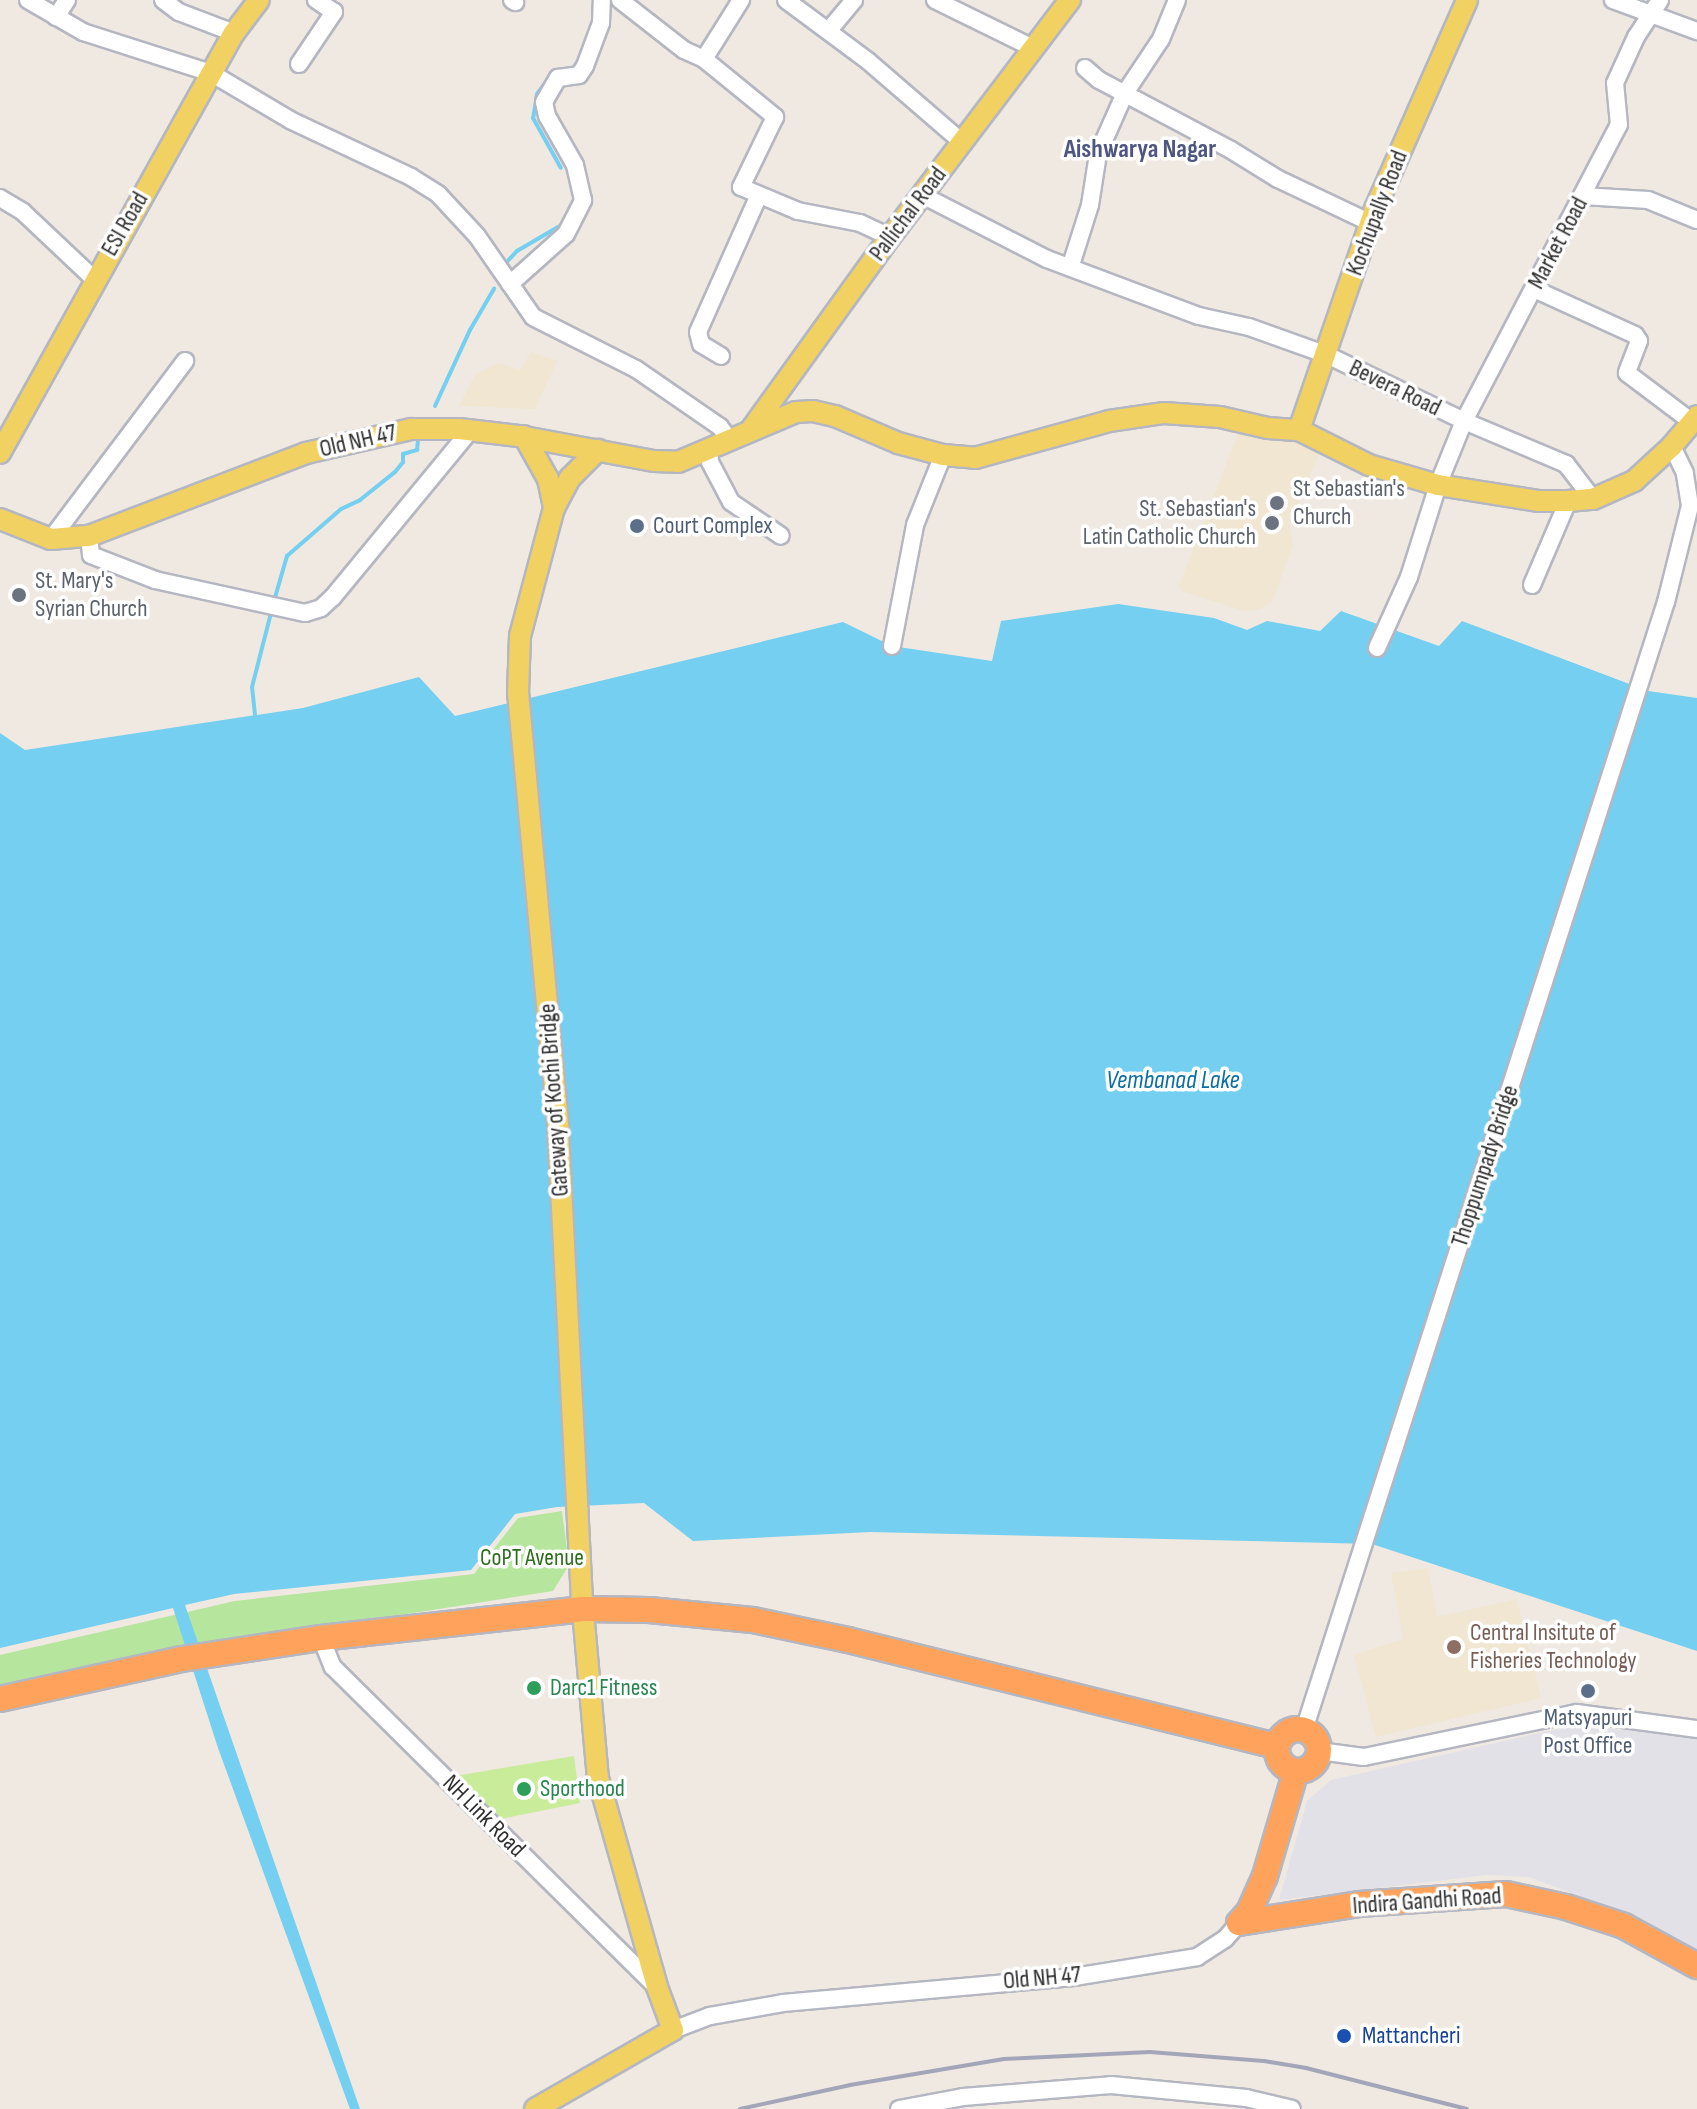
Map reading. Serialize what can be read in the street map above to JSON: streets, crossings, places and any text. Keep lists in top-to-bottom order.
{
  "streets": {
    "highway": ["Old NH 47", "Indira Gandhi Road"],
    "main road": [
      "Kochupally Road",
      "Pallichal Road",
      "ESI Road",
      "Gateway of Kochi Bridge"
    ],
    "street": [
      "Market Road",
      "Bevera Road",
      "Thoppumpady Bridge",
      "NH Link Road"
    ]
  },
  "crossings": [
    ["Kochupally Road", "Bevera Road"],
    ["Kochupally Road", "Old NH 47"],
    ["Pallichal Road", "Bevera Road"],
    ["Pallichal Road", "Old NH 47"],
    ["Market Road", "Bevera Road"],
    ["Old NH 47", "Thoppumpady Bridge"],
    ["Old NH 47", "Indira Gandhi Road"]
  ],
  "districts": ["Aishwarya Nagar"],
  "water": ["Vembanad Lake"],
  "parks": ["CoPT Avenue"],
  "places": [
    "St Sebastian's Church",
    "St. Sebastian's Latin Catholic Church",
    "Court Complex",
    "St. Mary's Syrian Church",
    "Central Insitute of Fisheries Technology",
    "Darc1 Fitness",
    "Matsyapuri Post Office",
    "Sporthood",
    "Mattancheri"
  ]
}
